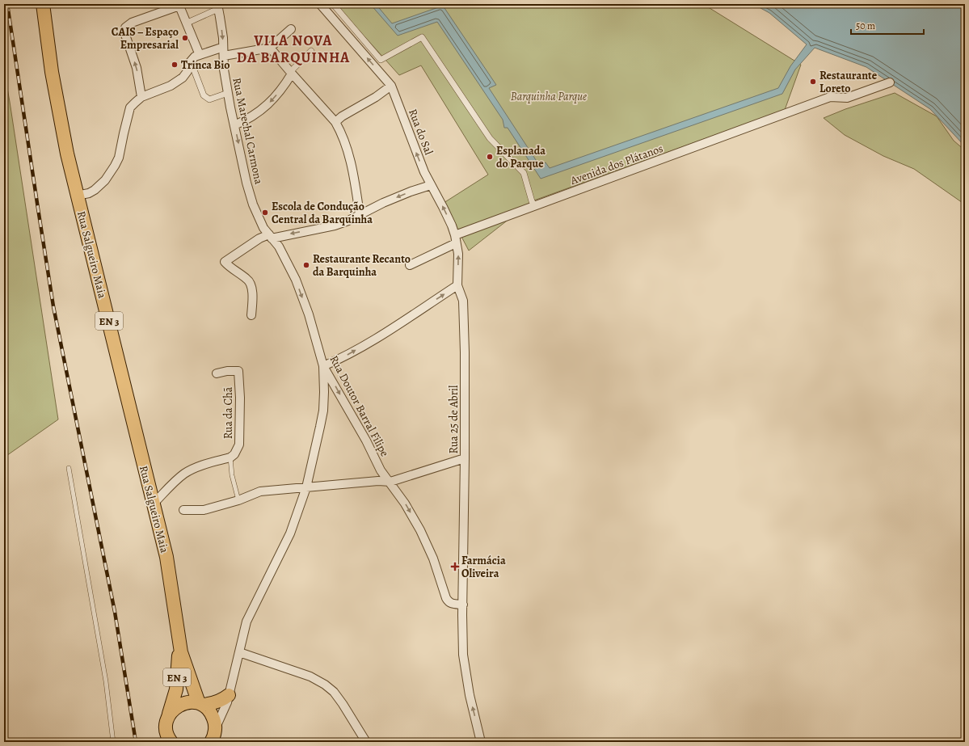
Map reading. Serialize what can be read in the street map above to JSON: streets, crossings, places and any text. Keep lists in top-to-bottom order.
{
  "streets": {
    "main road": ["Rua Salgueiro Maia", "EN 3"],
    "street": [
      "Rua Marechal Carmona",
      "Rua do Sal",
      "Avenida dos Plátanos",
      "Rua Doutor Barral Filipe",
      "Rua da Chã",
      "Rua 25 de Abril"
    ]
  },
  "crossings": [
    ["Rua Marechal Carmona", "Rua Doutor Barral Filipe"],
    ["Rua do Sal", "Avenida dos Plátanos"],
    ["Rua do Sal", "Rua 25 de Abril"],
    ["Avenida dos Plátanos", "Rua 25 de Abril"],
    ["Rua Salgueiro Maia", "EN 3"],
    ["Rua Doutor Barral Filipe", "Rua 25 de Abril"]
  ],
  "one_way": ["Rua Marechal Carmona", "Rua Doutor Barral Filipe", "Rua 25 de Abril"],
  "districts": ["VILA NOVA DA BARQUINHA"],
  "parks": ["Barquinha Parque"],
  "places": {
    "other": [
      "CAIS – Espaço Empresarial",
      "Trinca Bio",
      "Restaurante Loreto",
      "Esplanada do Parque",
      "Escola de Condução Central da Barquinha",
      "Restaurante Recanto da Barquinha"
    ],
    "health": ["Farmácia Oliveira"]
  },
  "scale_bar": "50 m"
}
